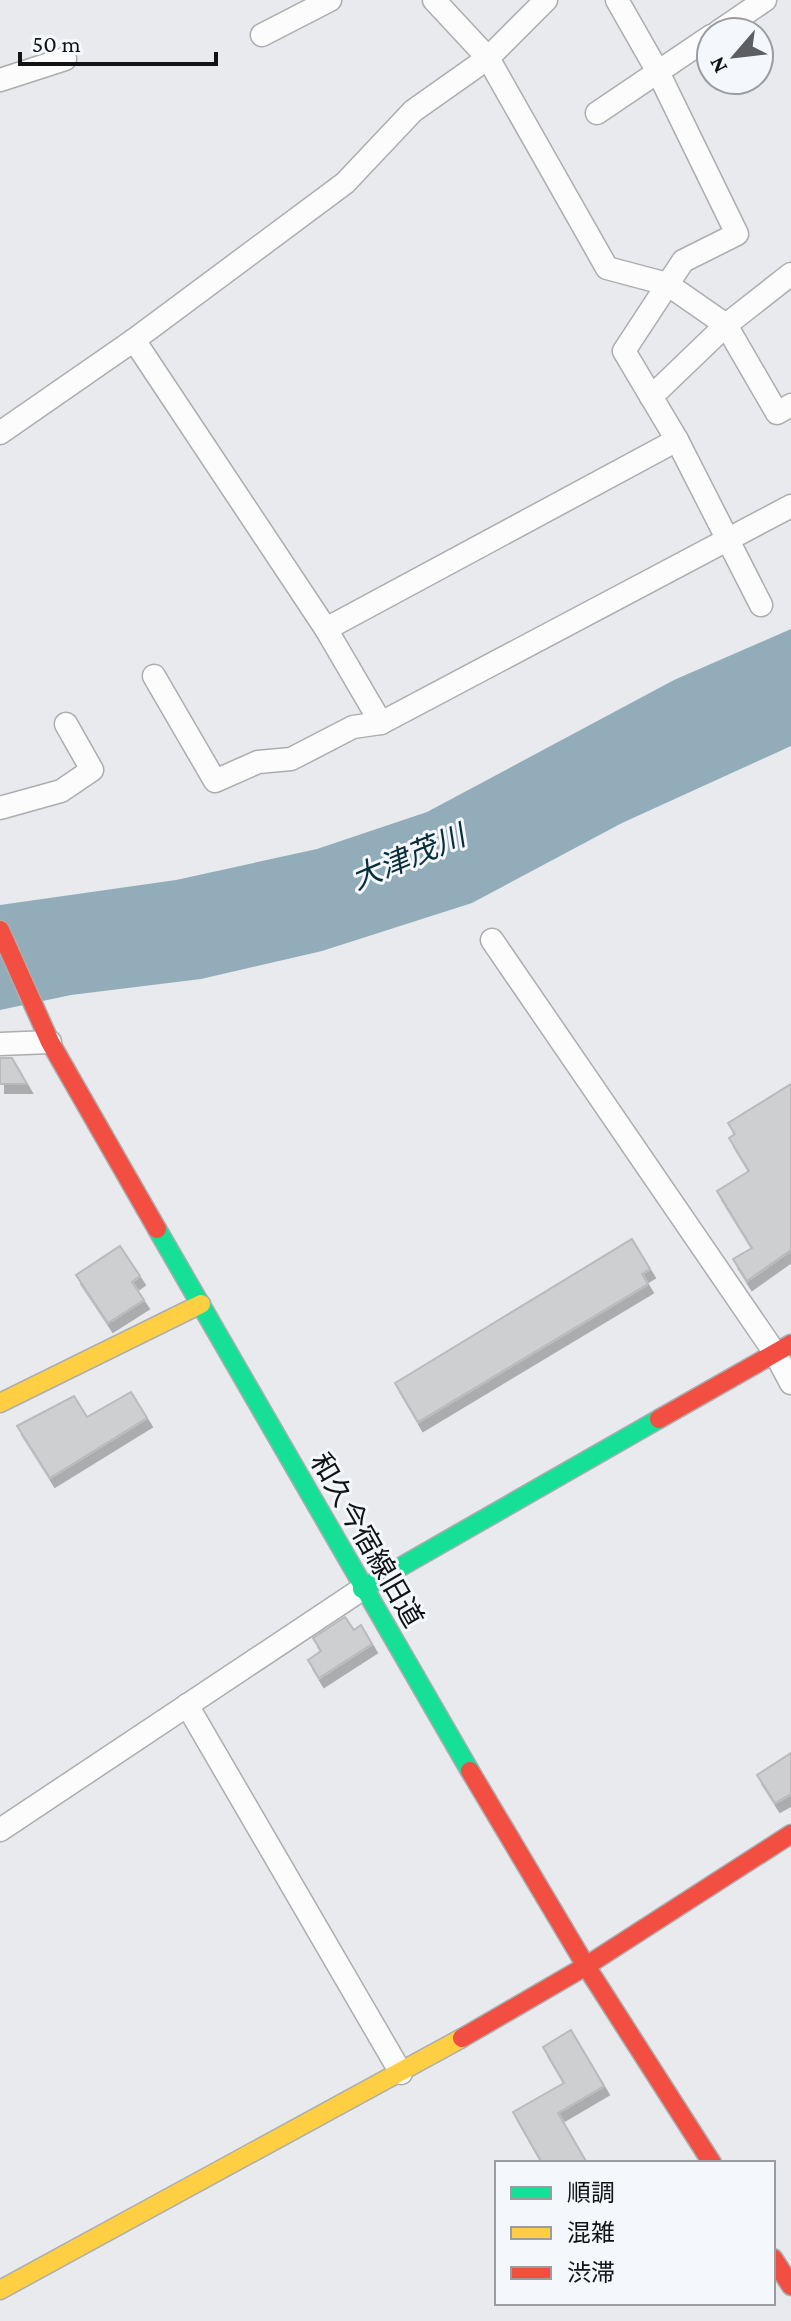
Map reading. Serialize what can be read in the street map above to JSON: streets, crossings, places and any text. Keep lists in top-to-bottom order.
{
  "streets": {
    "street": ["和久今宿線旧道"]
  },
  "water": ["大津茂川"],
  "legend": ["順調", "混雑", "渋滞"],
  "scale_bar": "50 m",
  "north": "bottom left"
}
